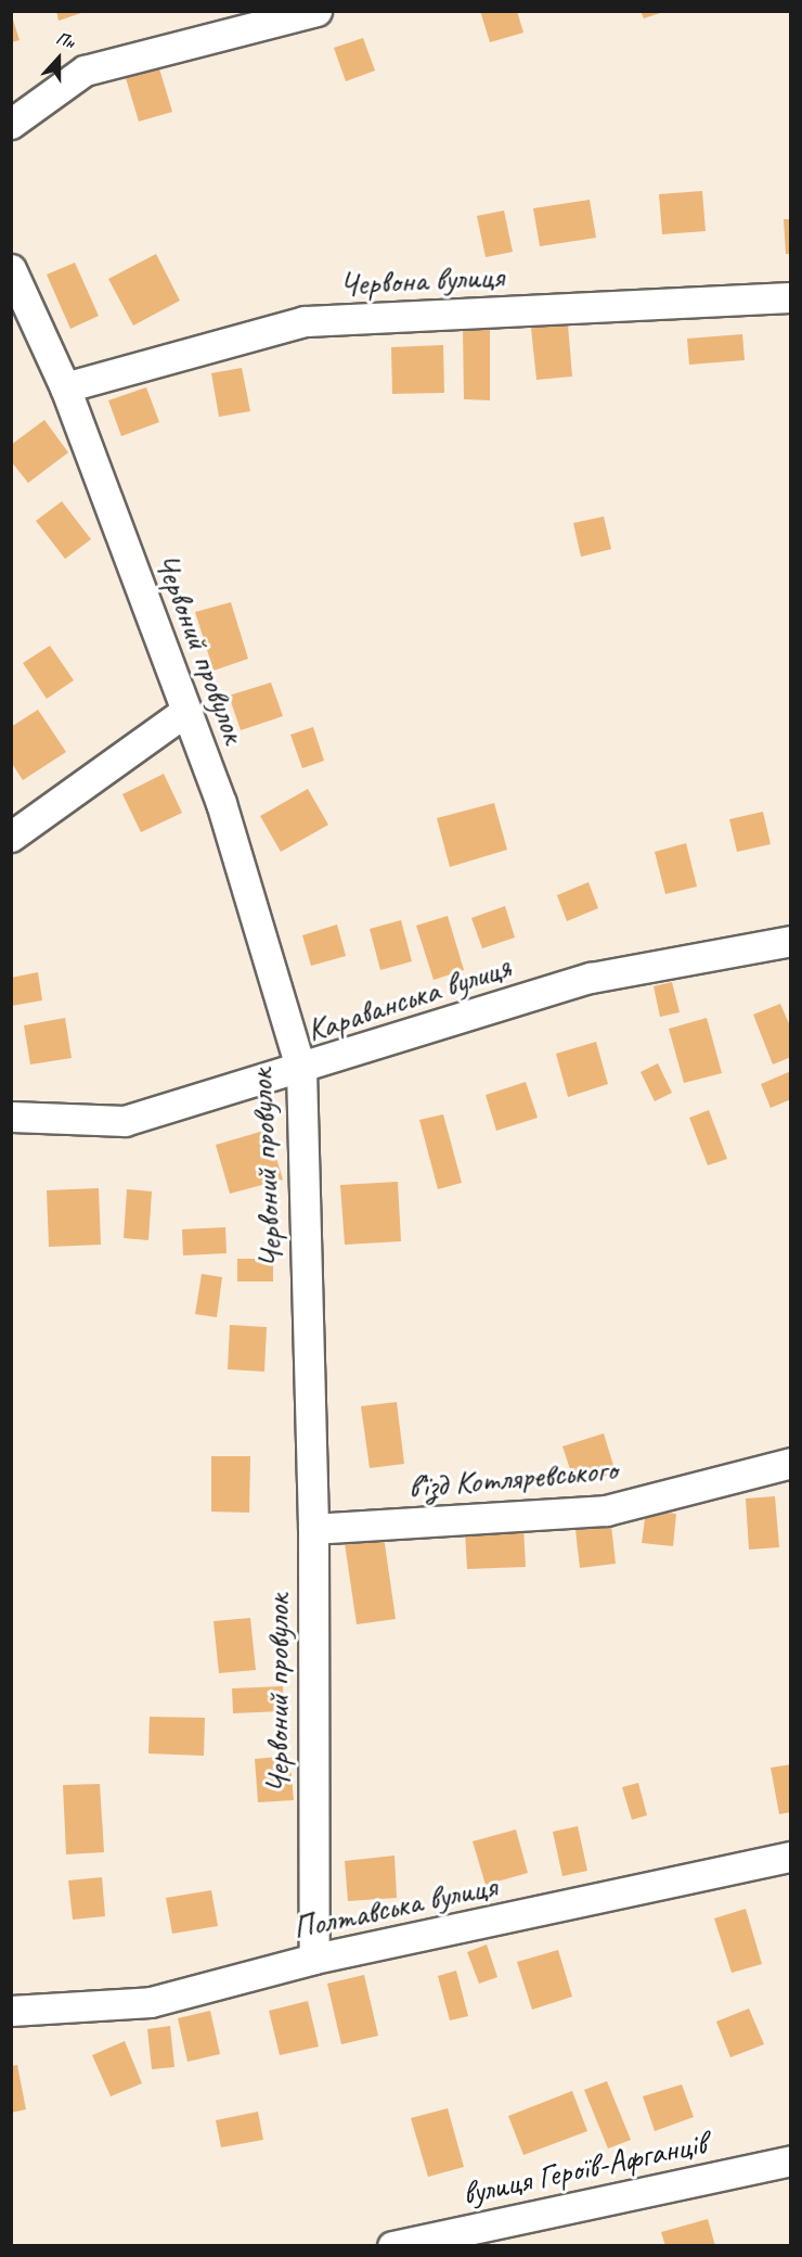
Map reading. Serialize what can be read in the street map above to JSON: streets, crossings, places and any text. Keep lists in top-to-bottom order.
{
  "streets": {
    "street": [
      "Червона вулиця",
      "Червоний провулок",
      "Караванська вулиця",
      "в’їзд Котляревського",
      "Полтавська вулиця",
      "вулиця Героїв-Афганців"
    ]
  },
  "crossings": [
    ["Червона вулиця", "Червоний провулок"],
    ["Червоний провулок", "Караванська вулиця"],
    ["Червоний провулок", "в’їзд Котляревського"],
    ["Червоний провулок", "Полтавська вулиця"]
  ],
  "north": "top"
}
